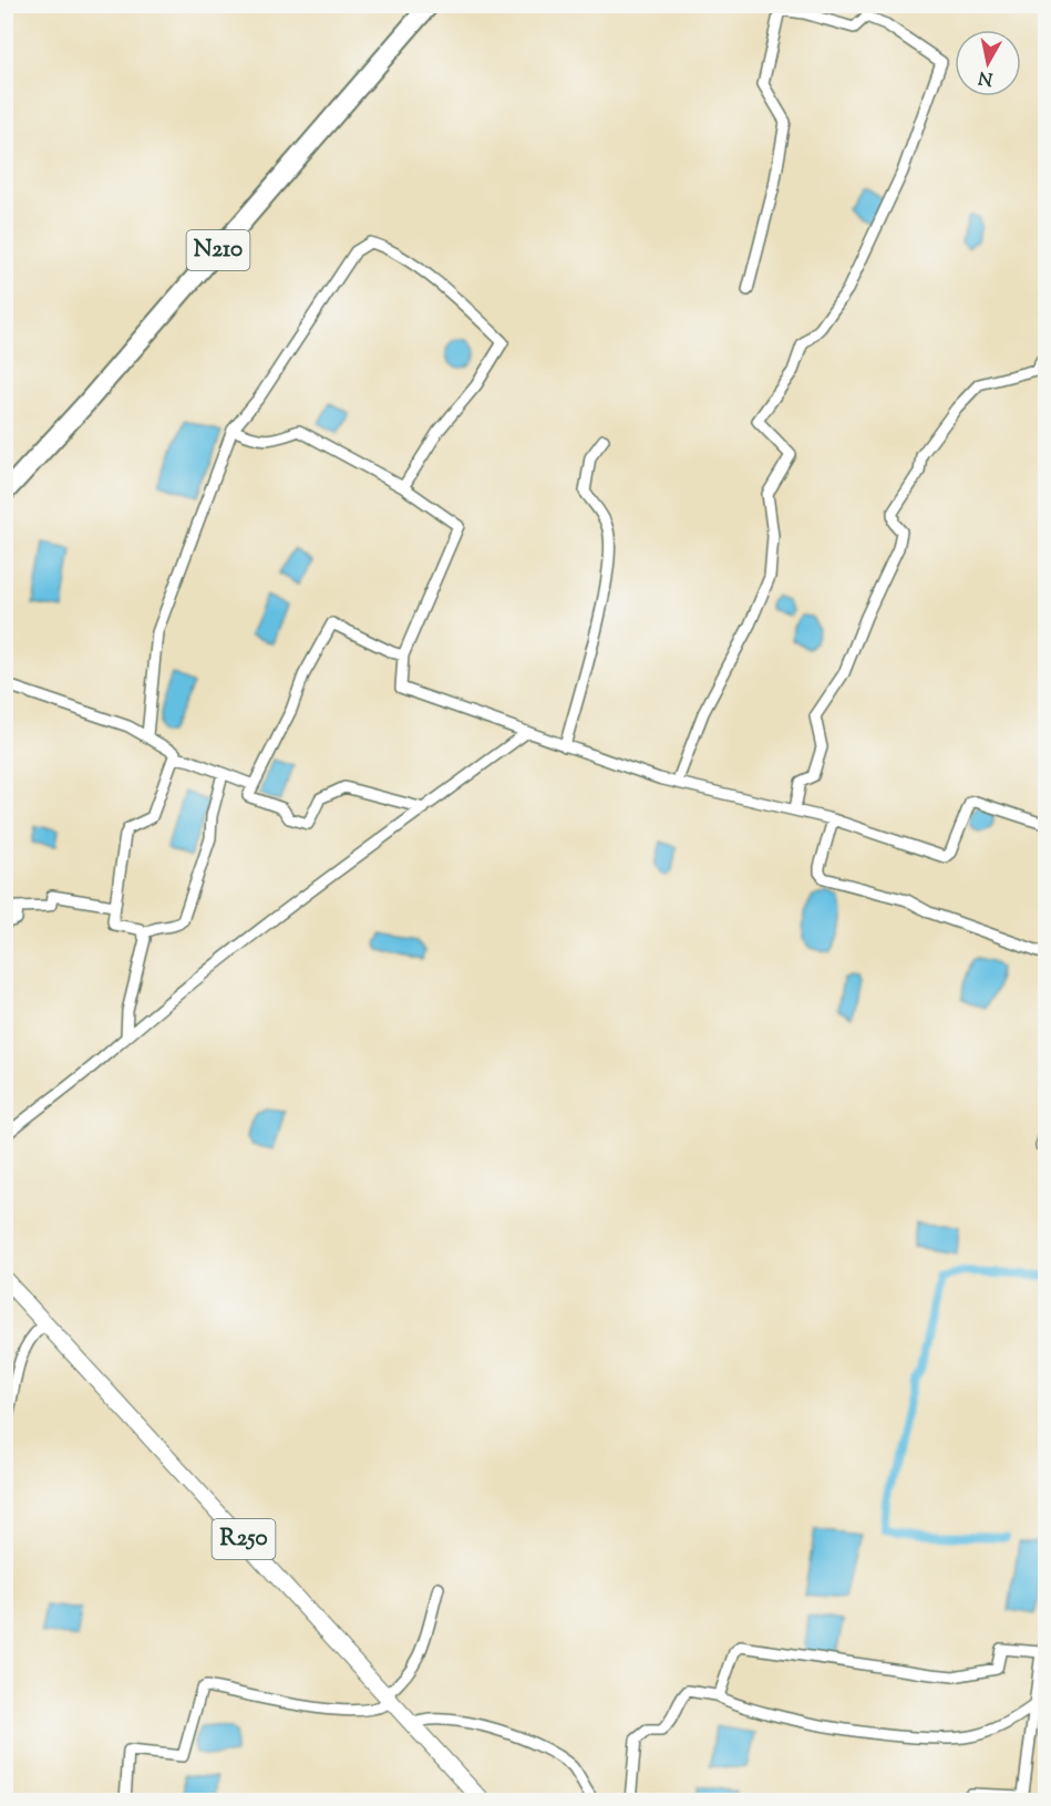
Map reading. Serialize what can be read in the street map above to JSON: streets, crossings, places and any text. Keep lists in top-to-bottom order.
{
  "streets": {
    "highway": ["N210"],
    "main road": ["R250"]
  },
  "north": "bottom"
}
